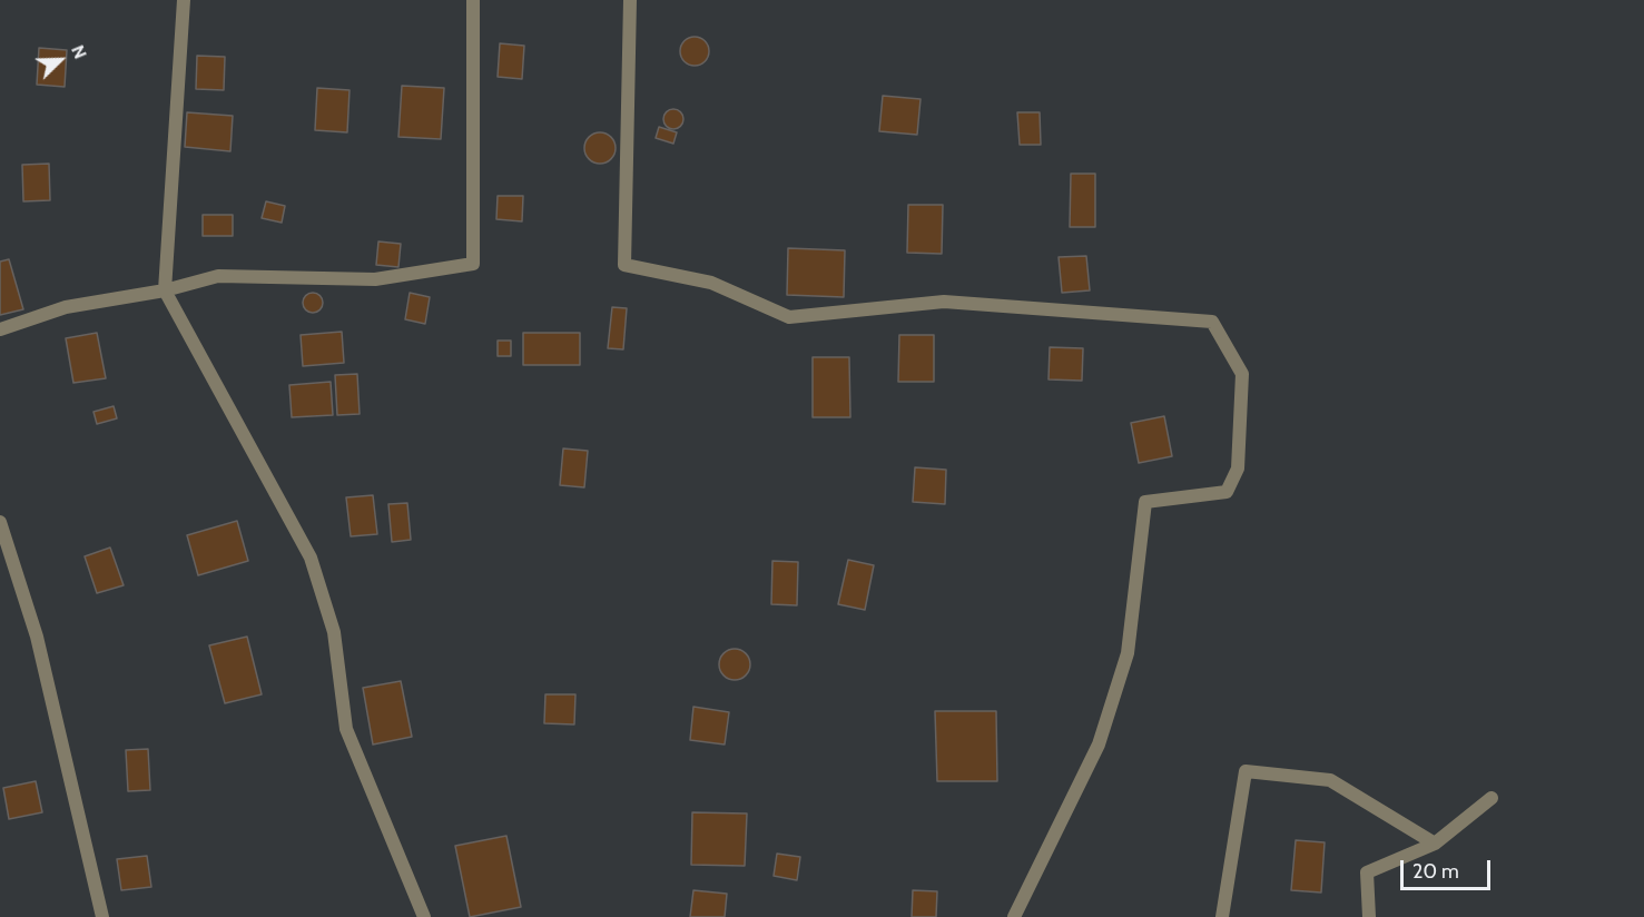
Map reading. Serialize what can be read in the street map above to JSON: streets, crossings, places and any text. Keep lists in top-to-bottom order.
{
  "scale_bar": "20 m",
  "north": "top right"
}
